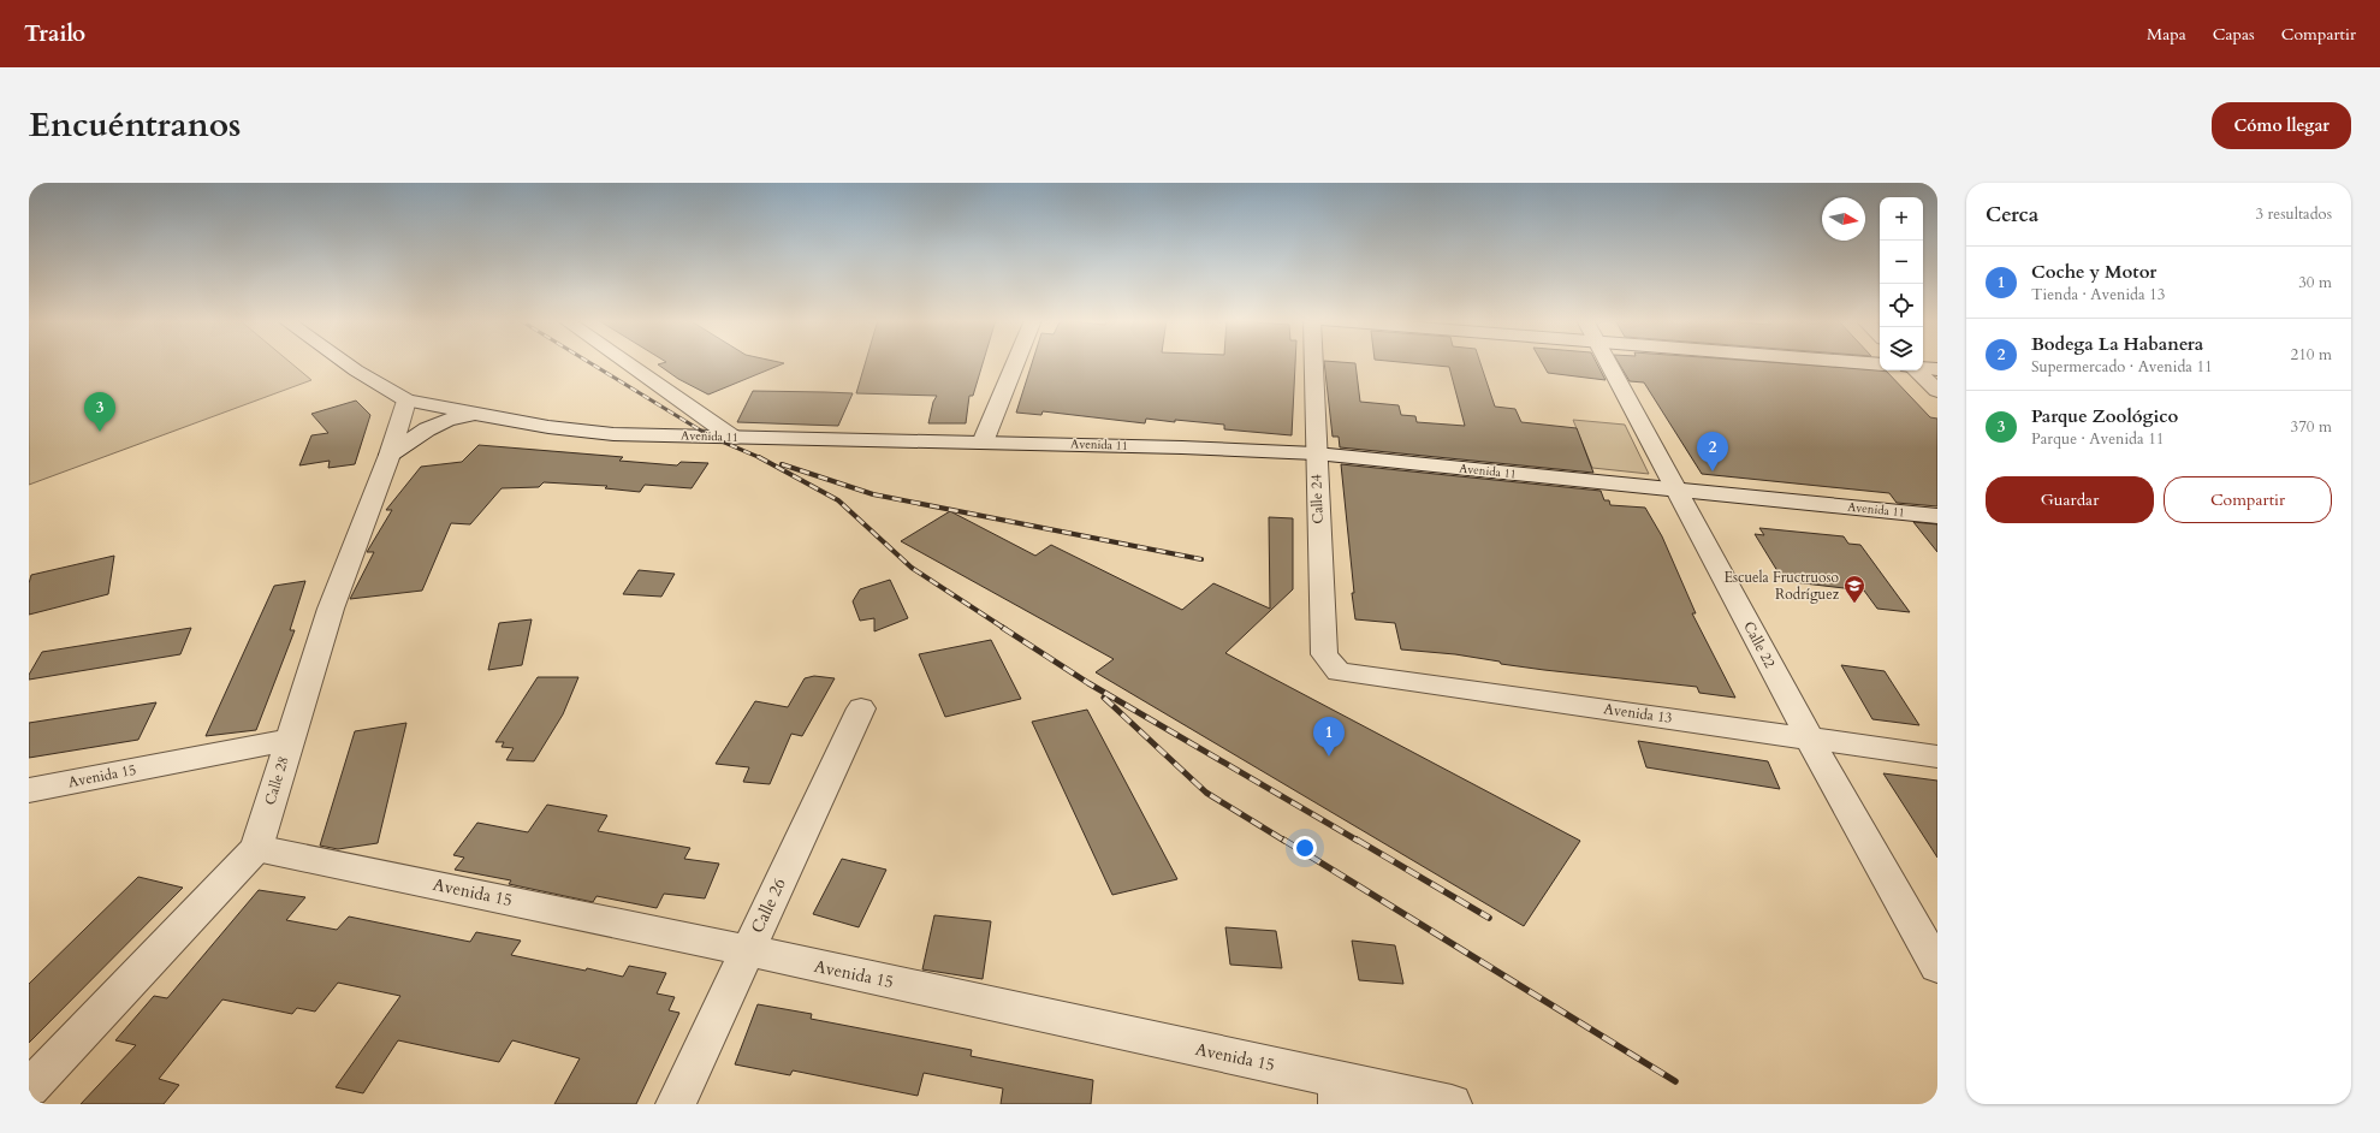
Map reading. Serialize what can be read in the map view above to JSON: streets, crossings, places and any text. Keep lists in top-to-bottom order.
{
  "streets": {
    "street": [
      "Avenida 11",
      "Calle 24",
      "Calle 22",
      "Avenida 13",
      "Avenida 15",
      "Calle 28",
      "Calle 26"
    ]
  },
  "crossings": [
    ["Avenida 11", "Calle 24"],
    ["Avenida 11", "Calle 22"],
    ["Avenida 11", "Calle 28"],
    ["Calle 24", "Avenida 13"],
    ["Calle 22", "Avenida 13"],
    ["Avenida 15", "Calle 28"],
    ["Avenida 15", "Calle 26"]
  ],
  "places": {
    "school or university": ["Escuela Fructruoso Rodríguez"]
  },
  "north": "right",
  "page": {
    "header": "Trailo",
    "nav": ["Mapa", "Capas", "Compartir"],
    "title": "Encuéntranos",
    "buttons": [
      "Cómo llegar",
      ["Guardar", "Compartir"]
    ],
    "heading": ["Cerca", "3 resultados"],
    "map_buttons": ["+", "−"],
    "list": [
      {
        "mark": "1",
        "name": "Coche y Motor",
        "note": "Tienda · Avenida 13",
        "value": "30 m"
      },
      {
        "mark": "2",
        "name": "Bodega La Habanera",
        "note": "Supermercado · Avenida 11",
        "value": "210 m"
      },
      {
        "mark": "3",
        "name": "Parque Zoológico",
        "note": "Parque · Avenida 11",
        "value": "370 m"
      }
    ],
    "pins": ["3", "2", "1"]
  }
}
